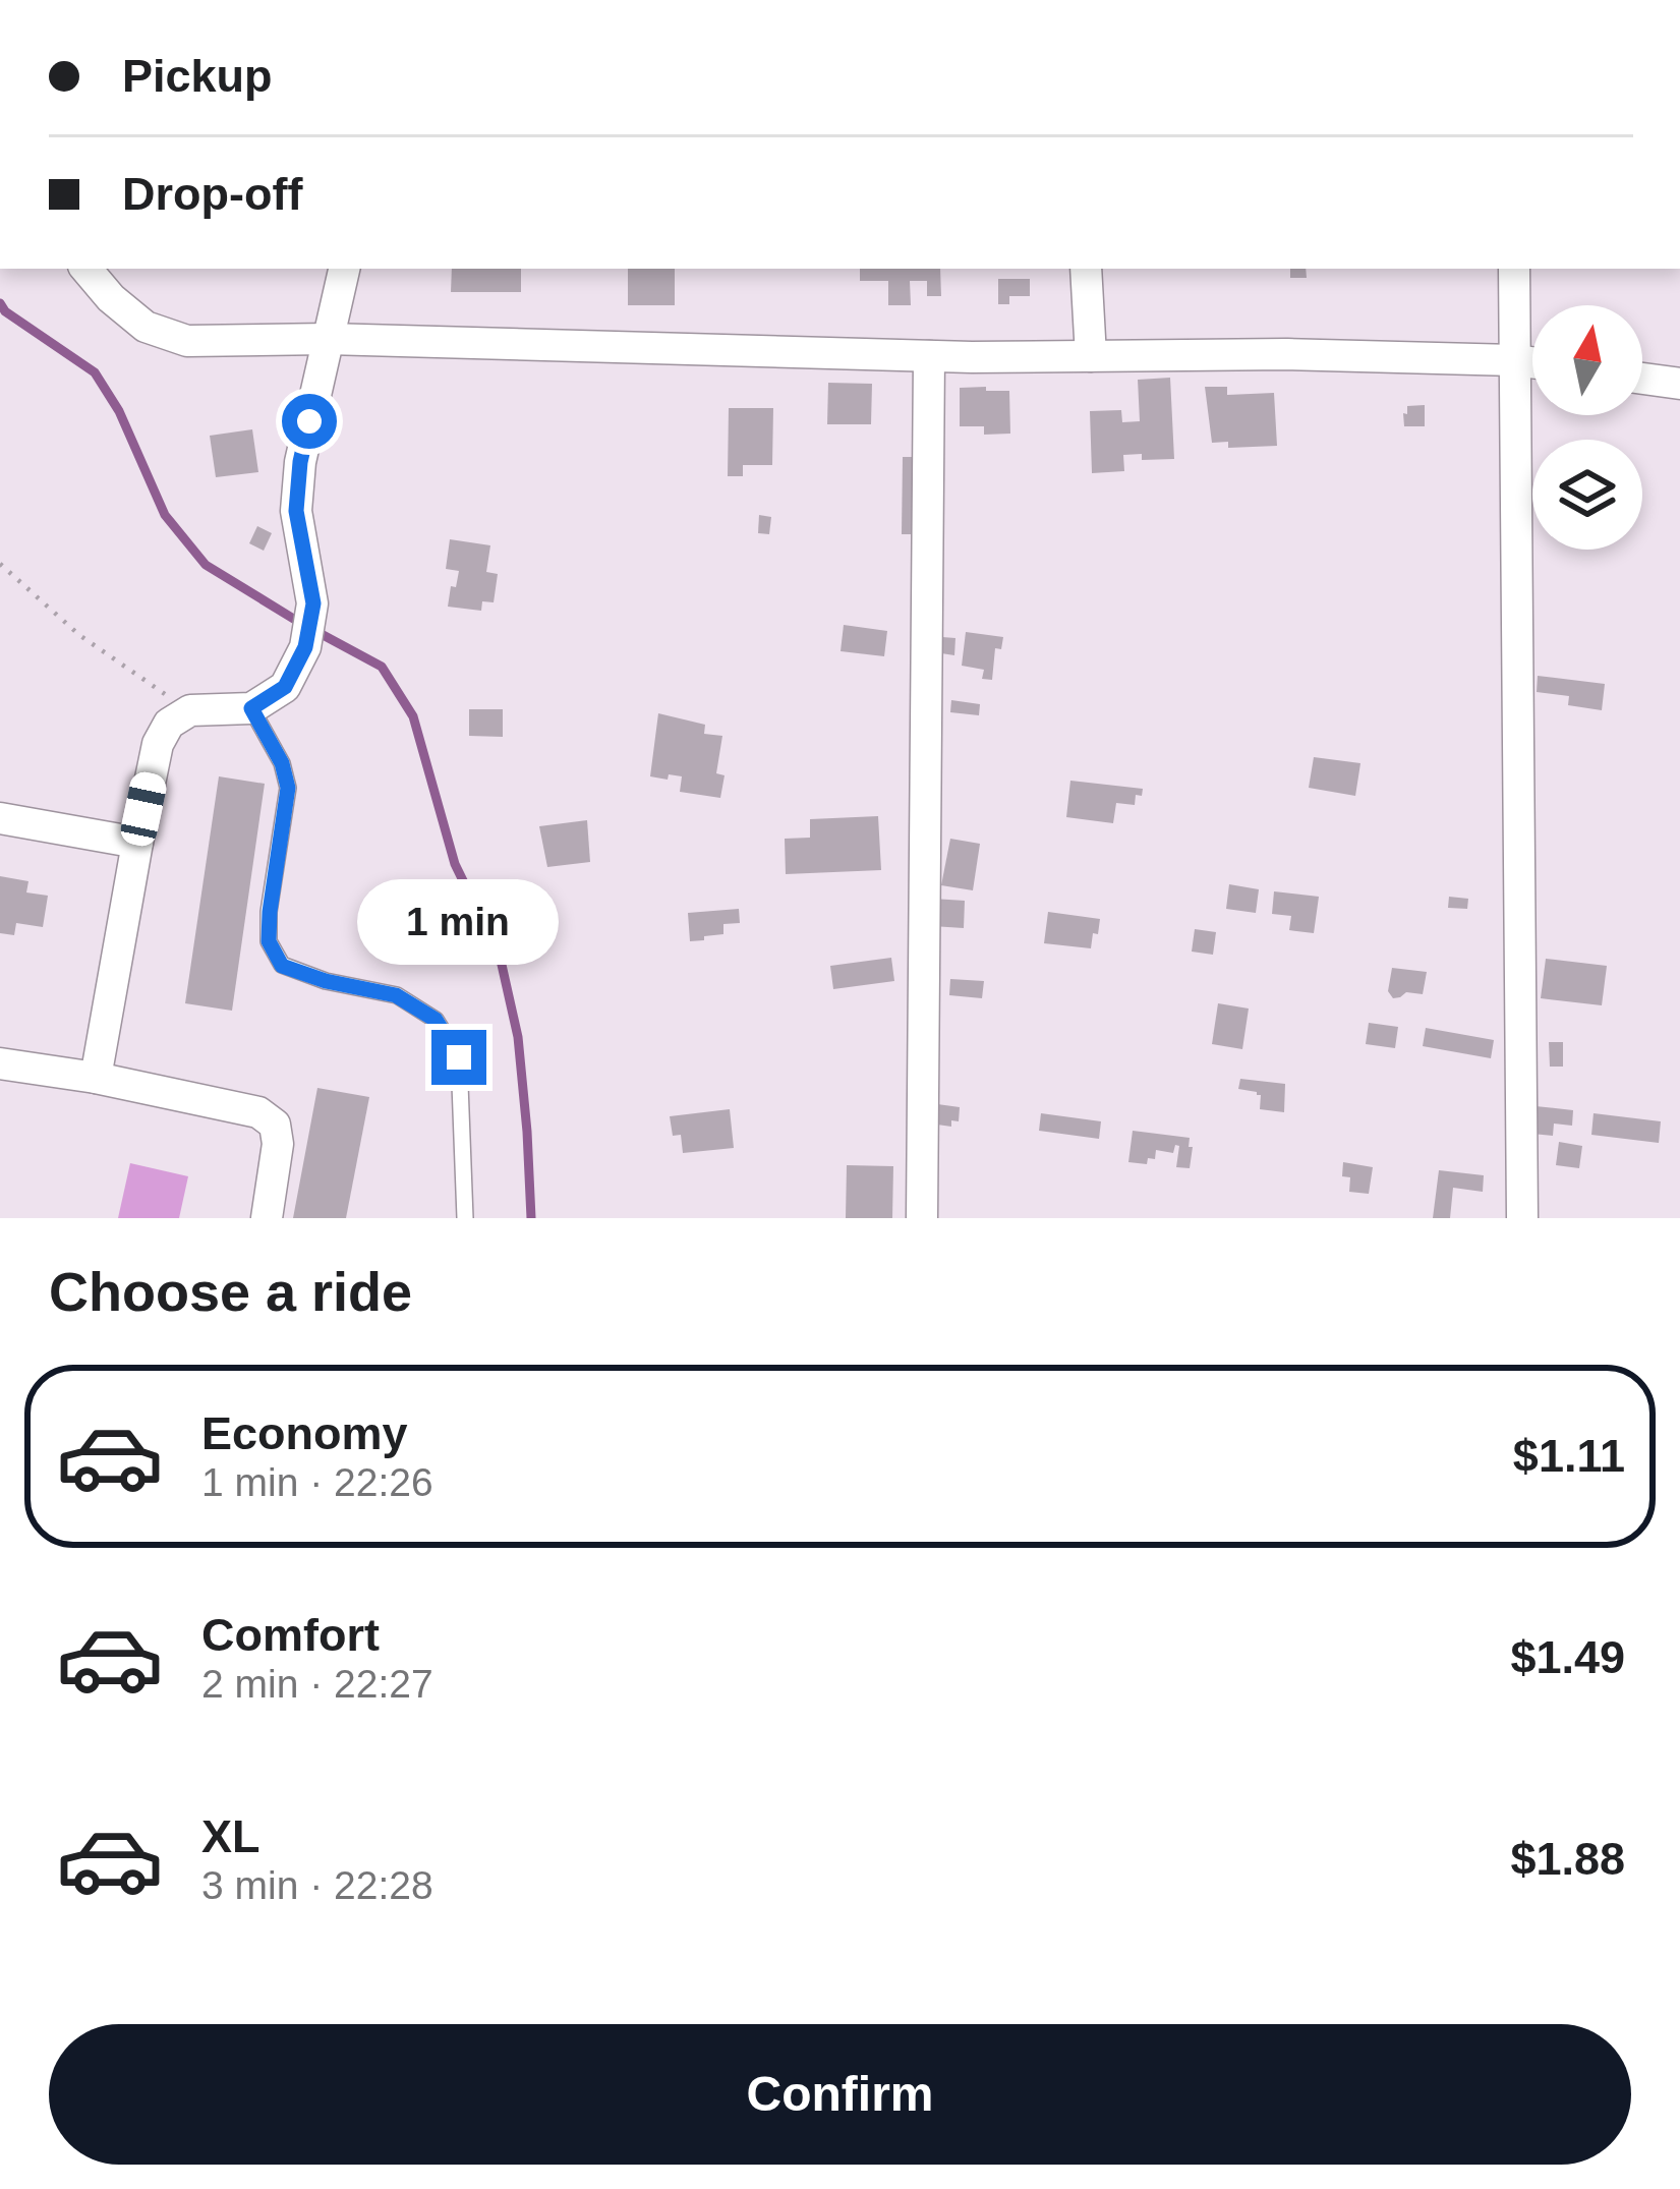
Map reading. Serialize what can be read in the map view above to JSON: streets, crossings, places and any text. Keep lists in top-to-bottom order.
{
  "north": "top",
  "page": {
    "banner": ["Pickup", "Drop-off"],
    "bubble": "1 min",
    "heading": "Choose a ride",
    "list": [
      {
        "name": "Economy",
        "note": "1 min · 22:26",
        "value": "$1.11"
      },
      {
        "name": "Comfort",
        "note": "2 min · 22:27",
        "value": "$1.49"
      },
      {
        "name": "XL",
        "note": "3 min · 22:28",
        "value": "$1.88"
      }
    ],
    "buttons": "Confirm"
  }
}
